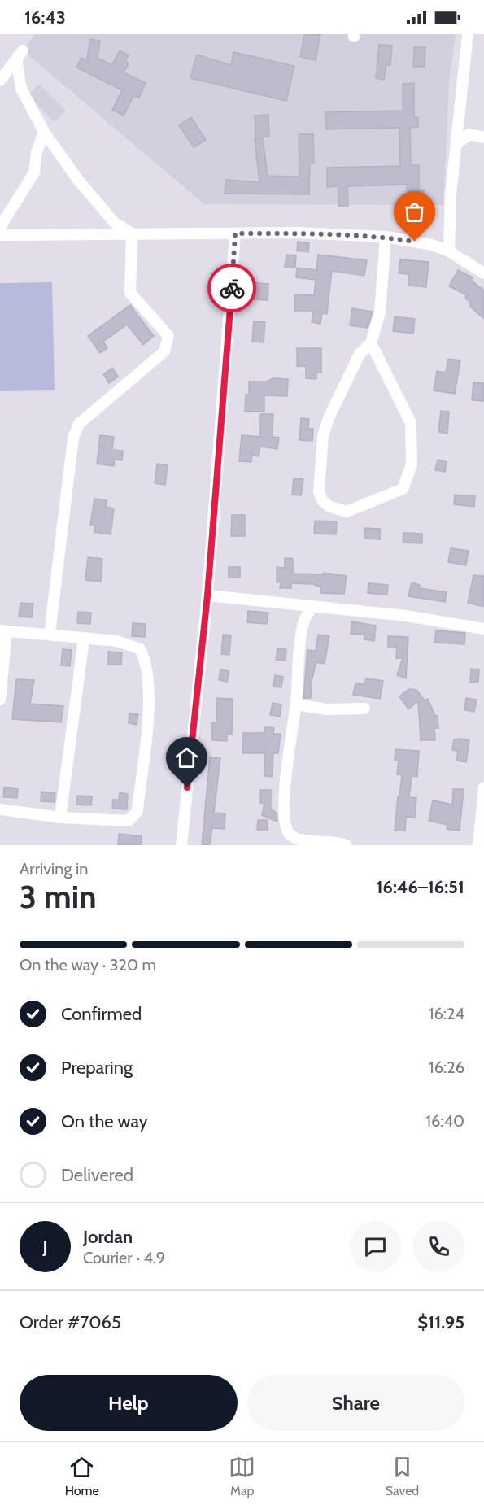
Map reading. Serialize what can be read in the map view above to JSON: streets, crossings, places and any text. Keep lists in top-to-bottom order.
{
  "page": {
    "status": "16:43",
    "heading": ["3 min", "Arriving in", "16:46–16:51"],
    "panel": [
      "Jordan",
      "Courier · 4.9",
      "Order #7065",
      "$11.95"
    ],
    "bar": "On the way · 320 m",
    "list": [
      ["Confirmed", "16:24"],
      ["Preparing", "16:26"],
      ["On the way", "16:40"],
      "Delivered"
    ],
    "round": "J",
    "buttons": ["Help", "Share"],
    "tabs": ["Home", "Map", "Saved"]
  }
}
